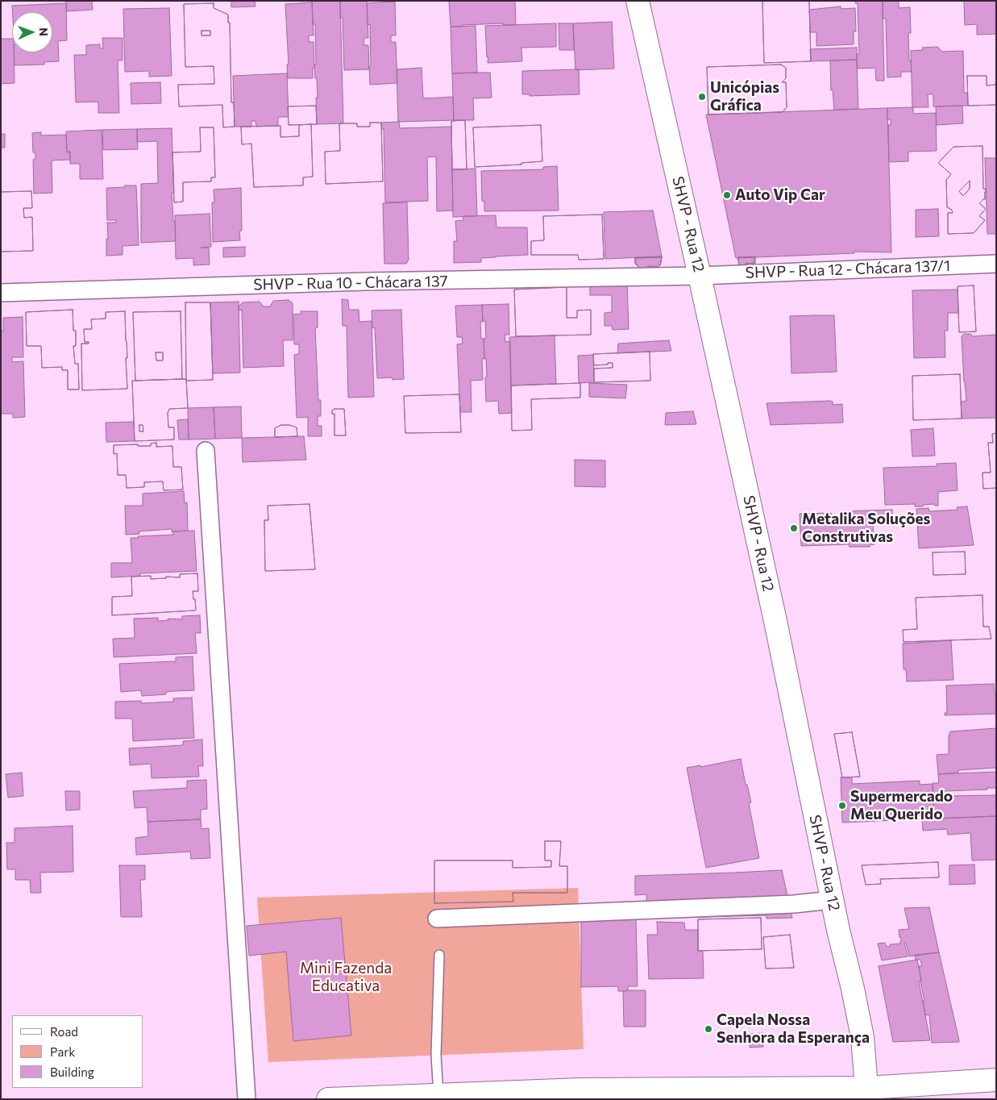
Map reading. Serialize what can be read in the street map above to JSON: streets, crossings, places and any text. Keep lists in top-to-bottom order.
{
  "streets": {
    "street": ["SHVP - Rua 12", "SHVP - Rua 12 - Chácara 137/1", "SHVP - Rua 10 - Chácara 137"]
  },
  "crossings": [
    ["SHVP - Rua 12", "SHVP - Rua 12 - Chácara 137/1"],
    ["SHVP - Rua 12", "SHVP - Rua 10 - Chácara 137"],
    ["SHVP - Rua 12 - Chácara 137/1", "SHVP - Rua 10 - Chácara 137"]
  ],
  "parks": ["Mini Fazenda Educativa"],
  "places": [
    "Unicópias Gráfica",
    "Auto Vip Car",
    "Metalika Soluções Construtivas",
    "Supermercado Meu Querido",
    "Capela Nossa Senhora da Esperança"
  ],
  "legend": ["Road", "Park", "Building"],
  "north": "right"
}
